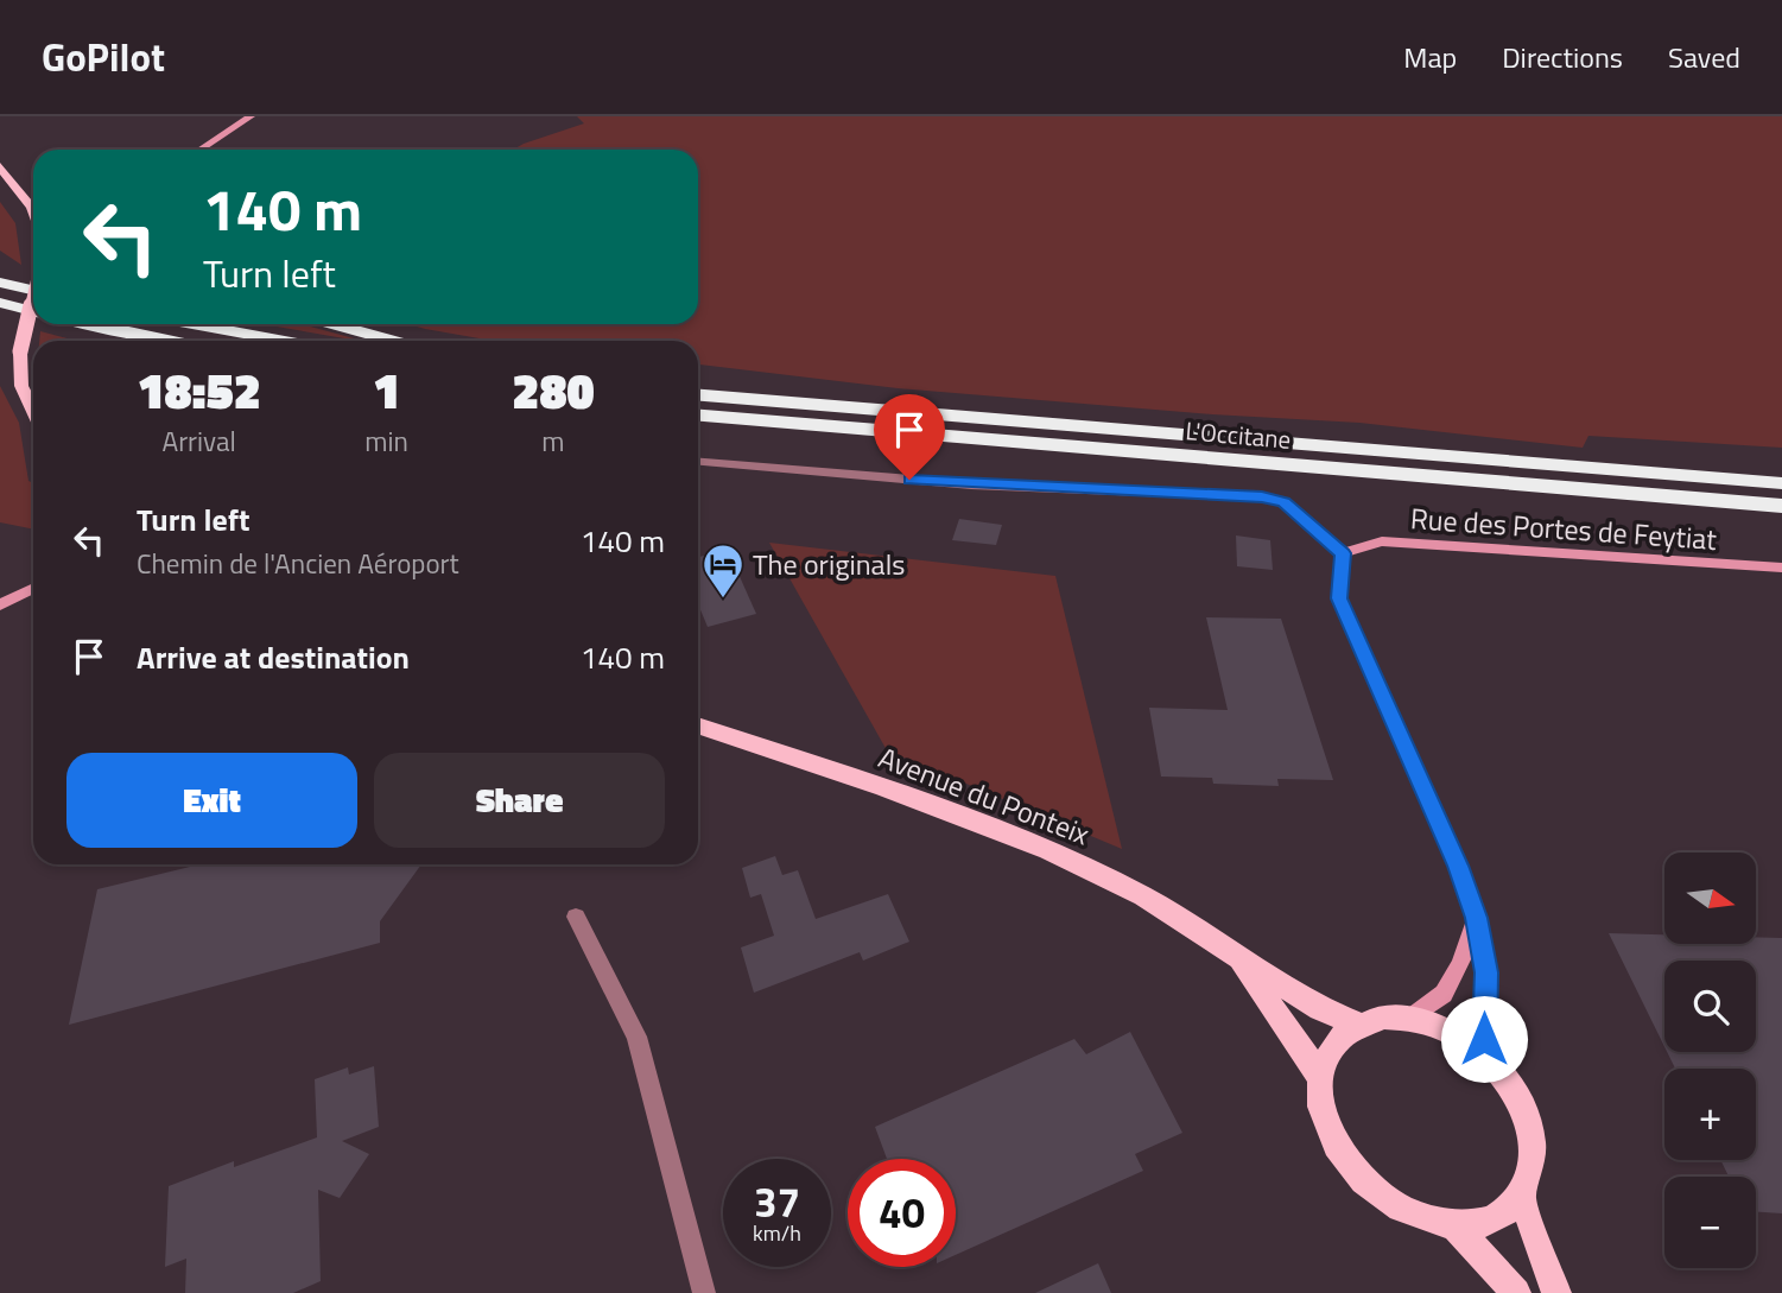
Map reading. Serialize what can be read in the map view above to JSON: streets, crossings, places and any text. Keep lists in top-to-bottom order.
{
  "streets": {
    "highway": ["L'Occitane"],
    "main road": ["Avenue du Ponteix"],
    "street": ["Rue des Portes de Feytiat"]
  },
  "places": {
    "hotel": ["The originals"]
  },
  "north": "right",
  "page": {
    "header": "GoPilot",
    "nav": ["Map", "Directions", "Saved"],
    "turn": ["140 m", "Turn left"],
    "eta": [
      "18:52",
      "Arrival",
      "1",
      "min",
      "280",
      "m"
    ],
    "list": [
      {
        "name": "Turn left",
        "note": "Chemin de l'Ancien Aéroport",
        "value": "140 m"
      },
      {
        "name": "Arrive at destination",
        "value": "140 m"
      }
    ],
    "buttons": ["Exit", "Share"],
    "map_buttons": ["+", "−"],
    "speed": "37 km/h",
    "limit": "40"
  }
}
